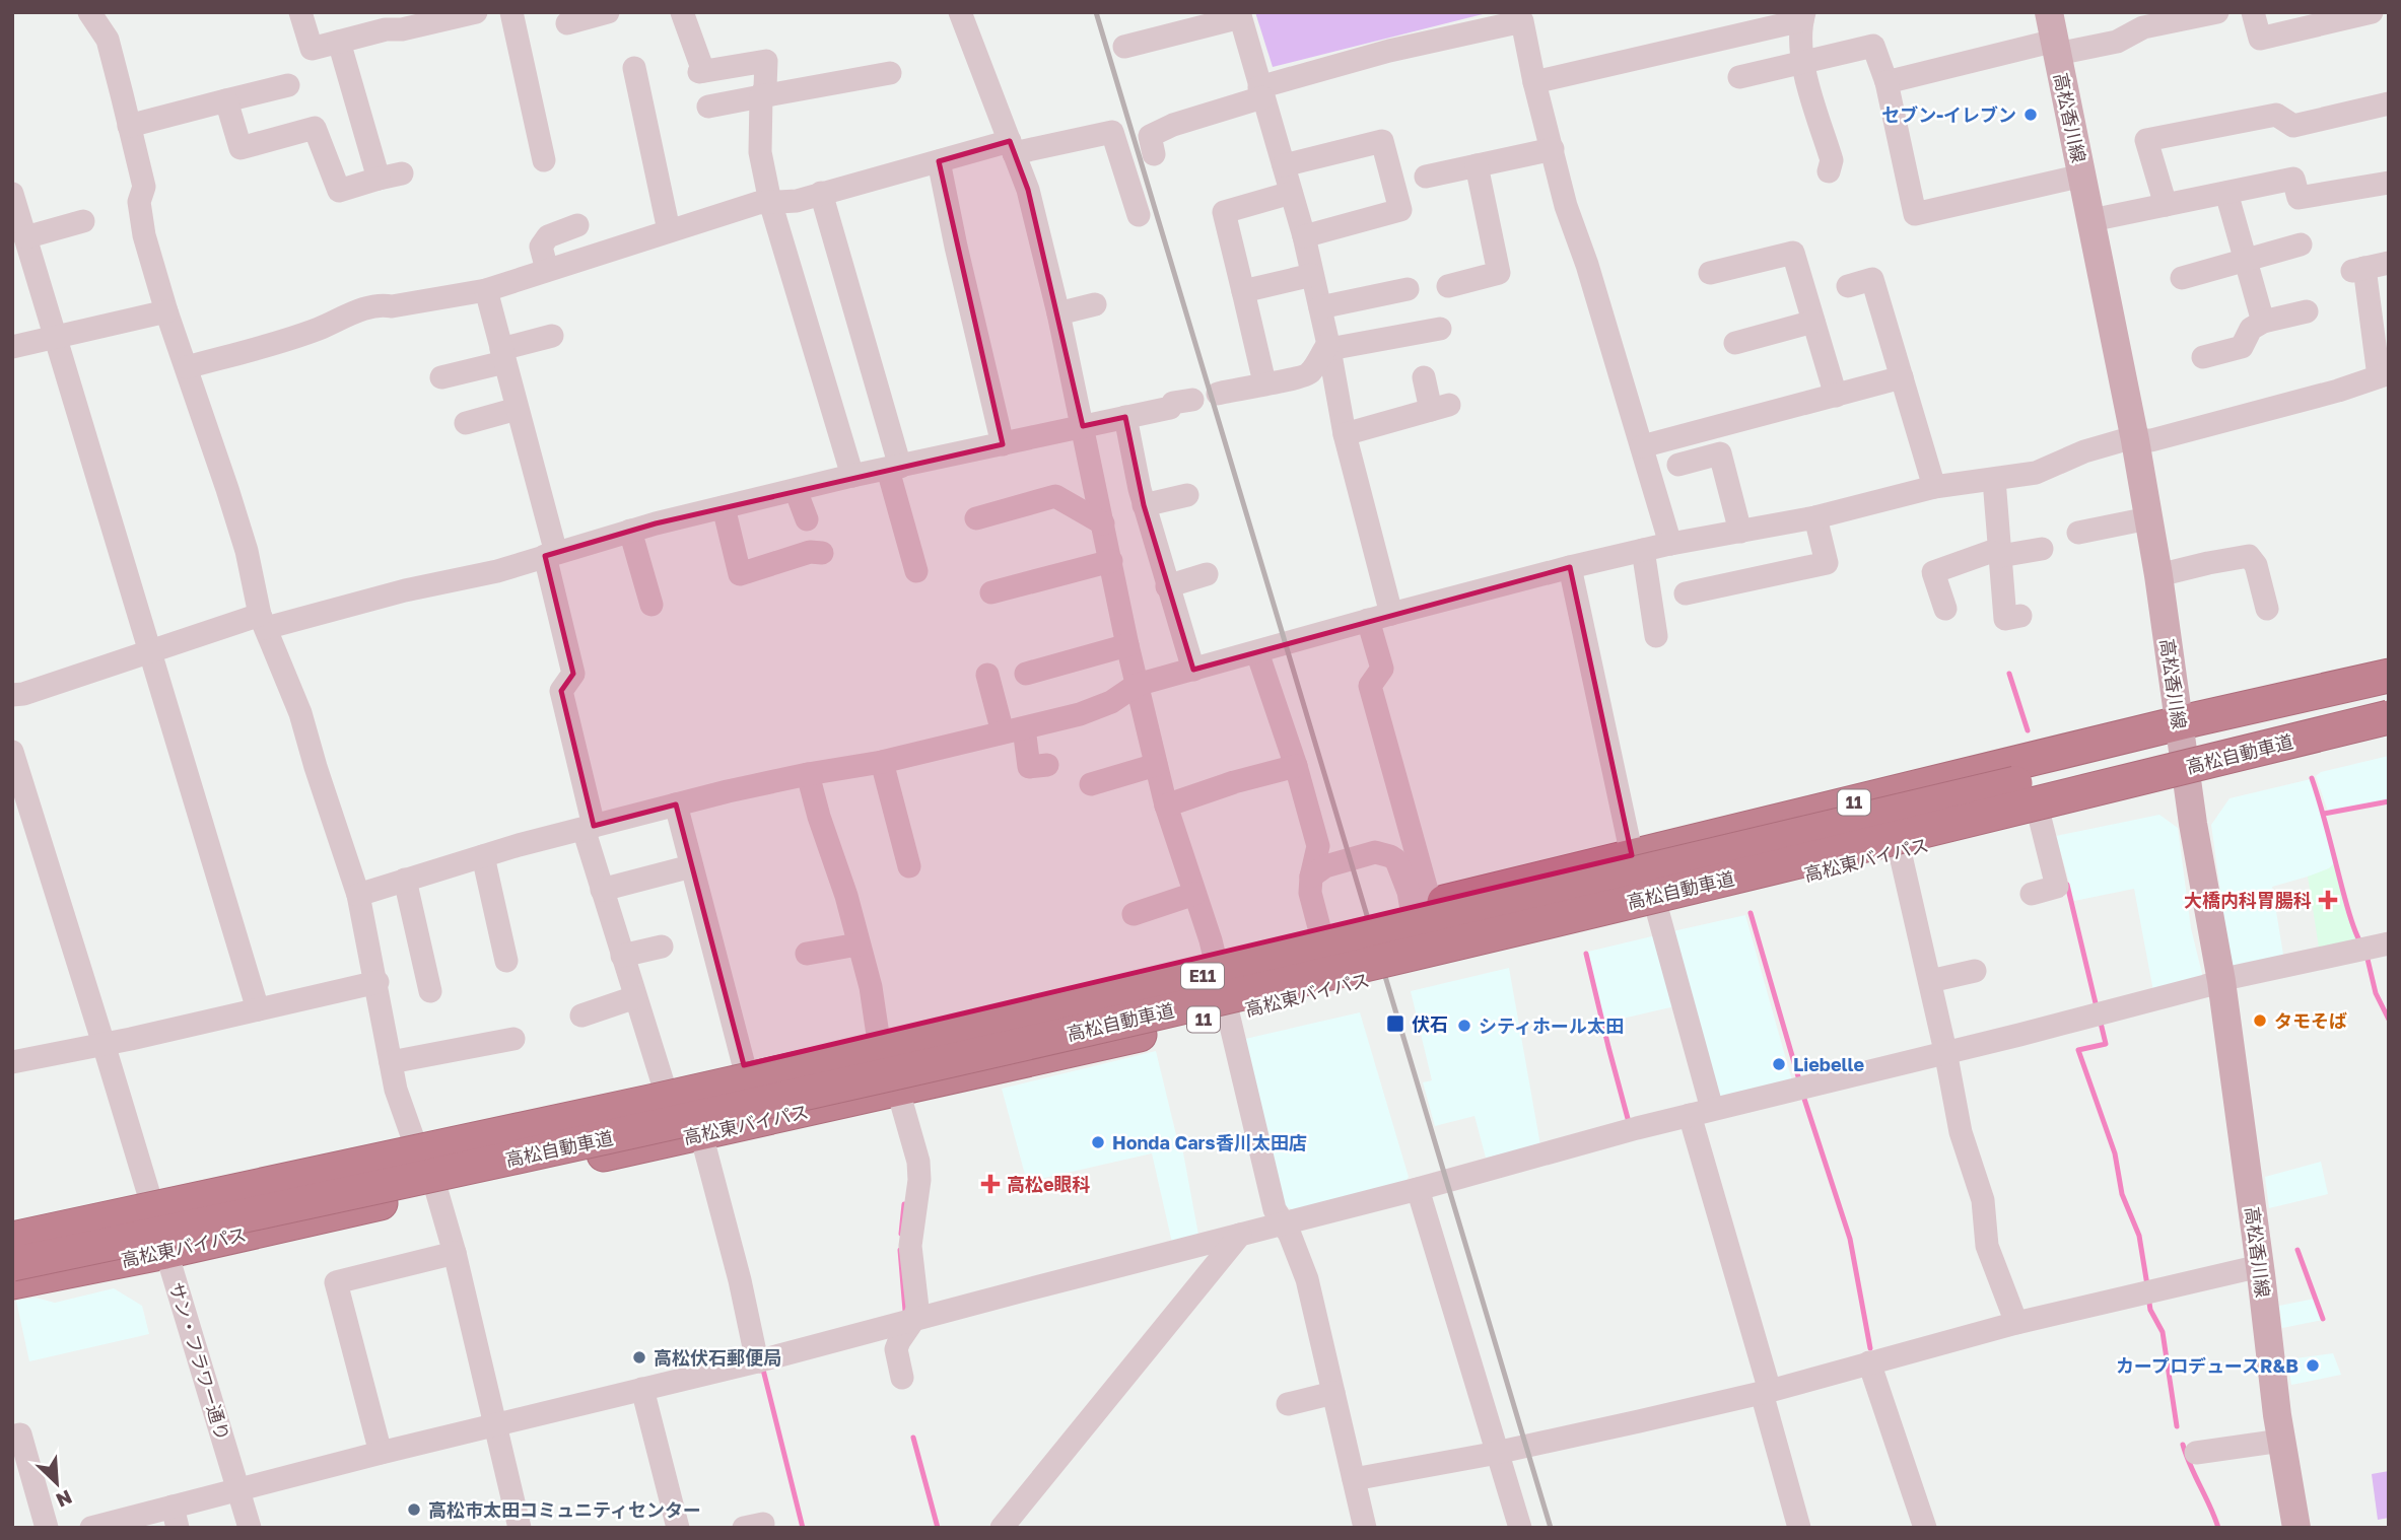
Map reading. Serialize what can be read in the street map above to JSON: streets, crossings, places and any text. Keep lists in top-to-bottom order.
{
  "streets": {
    "highway": [
      "高松自動車道",
      "11",
      "高松東バイパス",
      "E11"
    ],
    "main road": ["高松香川線"],
    "street": ["サン・フラワー通り"]
  },
  "crossings": [
    ["高松香川線", "11"],
    ["高松香川線", "高松東バイパス"],
    ["11", "サン・フラワー通り"],
    ["高松東バイパス", "サン・フラワー通り"]
  ],
  "places": {
    "other": [
      "セブン-イレブン",
      "タモそば",
      "シティホール太田",
      "Liebelle",
      "Honda Cars香川太田店",
      "高松伏石郵便局",
      "カープロデュースR&B",
      "高松市太田コミュニティセンター"
    ],
    "health": ["大橋内科胃腸科", "高松e眼科"],
    "transit": ["伏石"]
  },
  "north": "bottom right"
}
